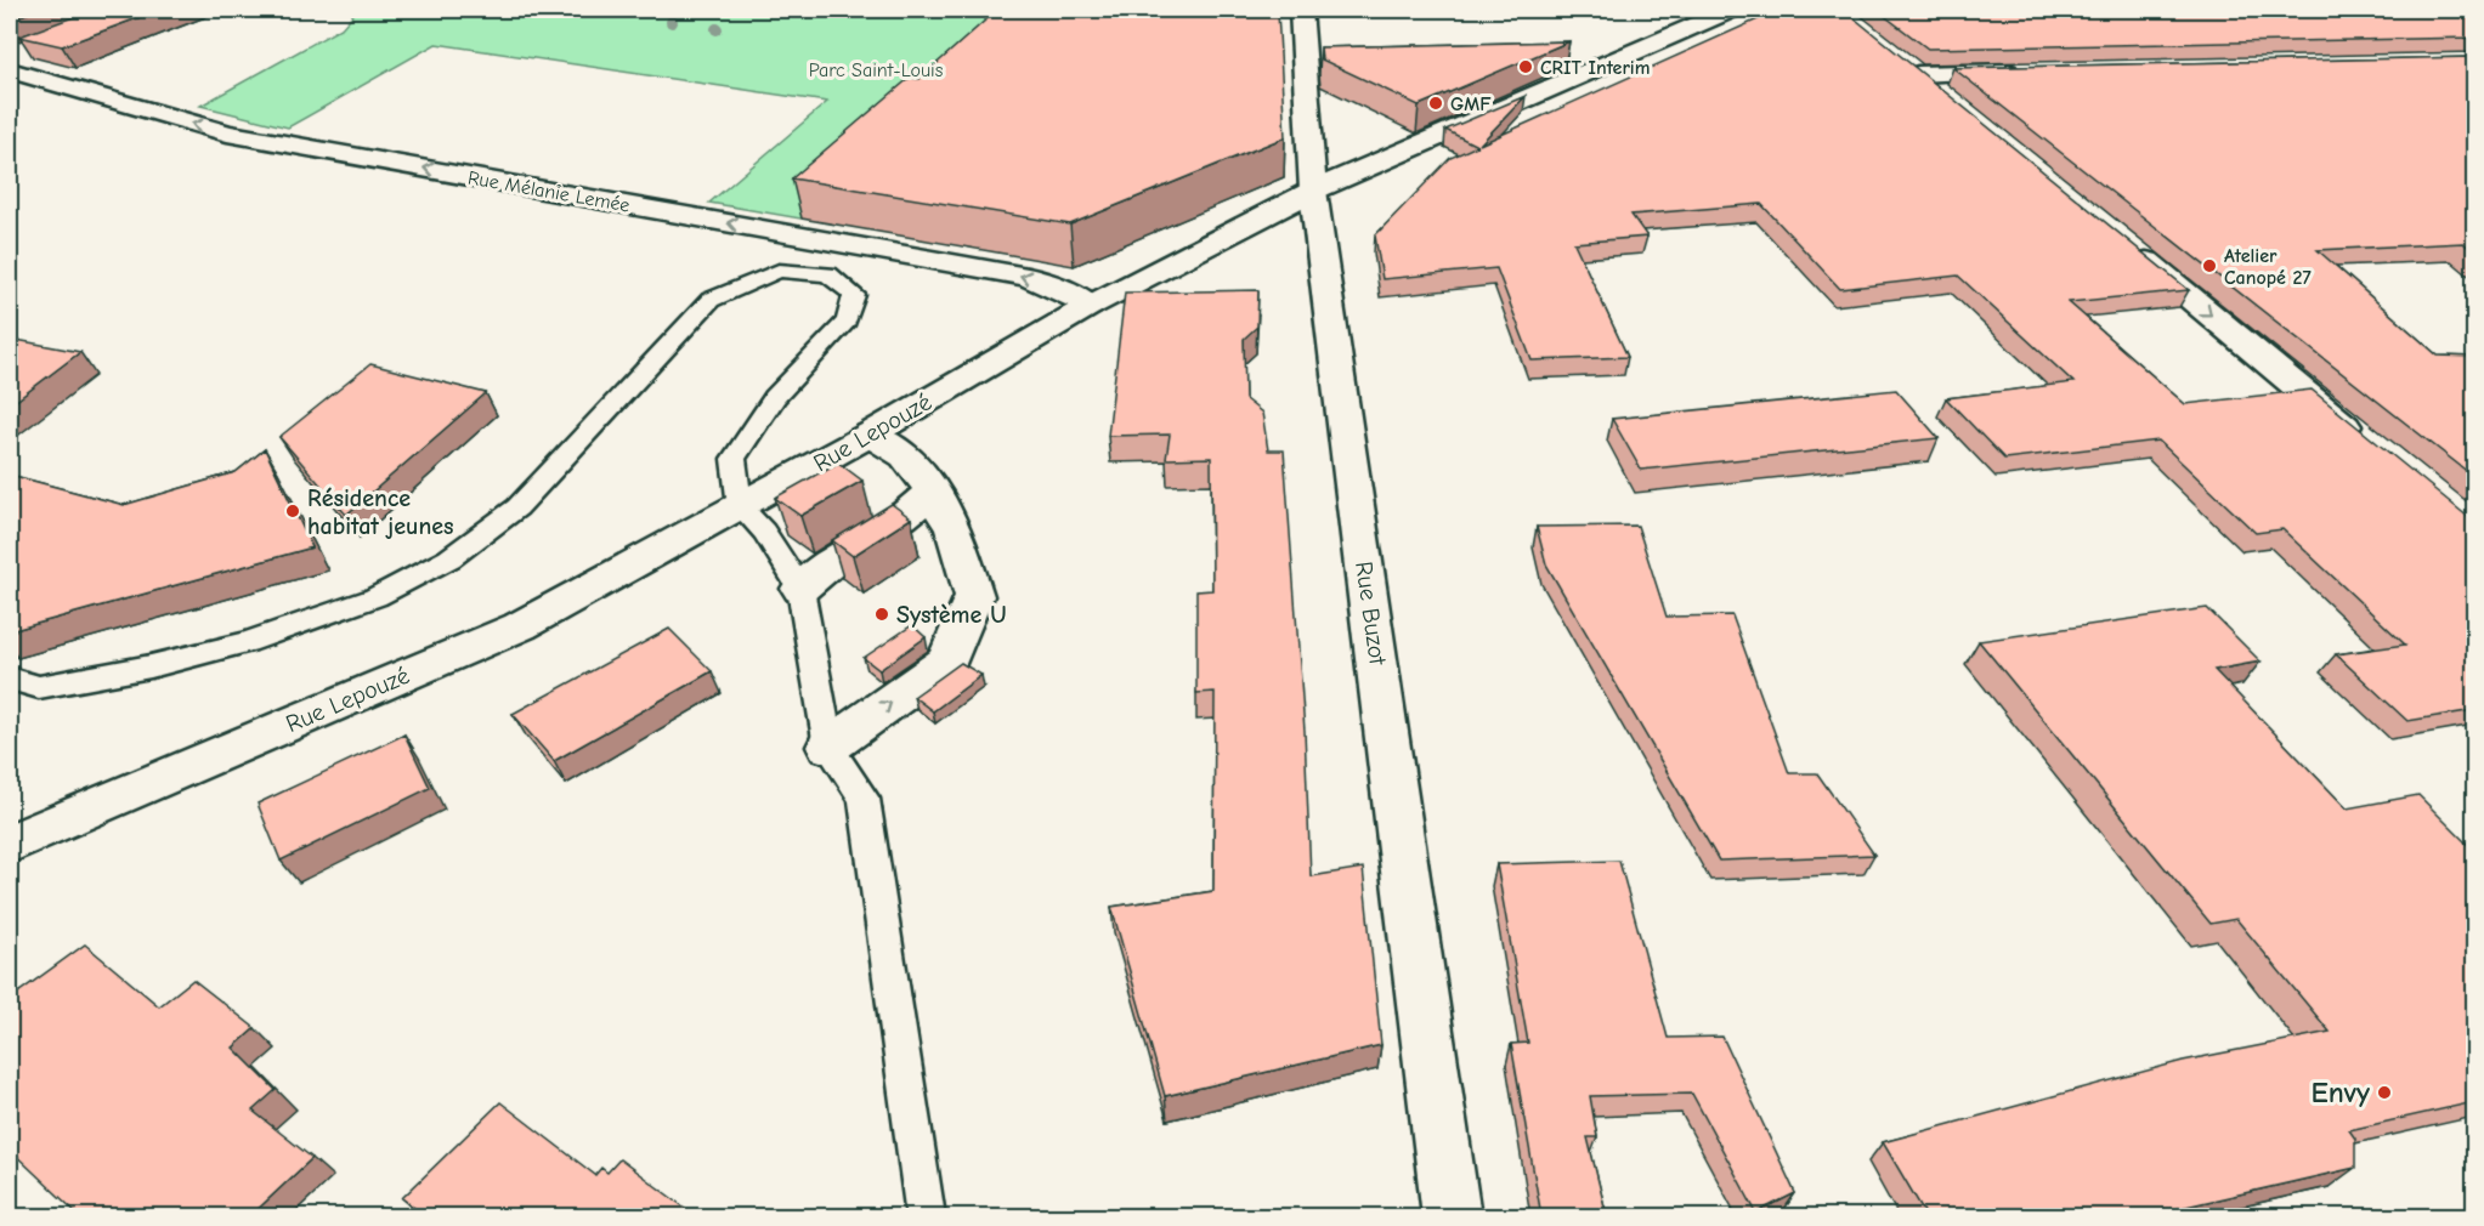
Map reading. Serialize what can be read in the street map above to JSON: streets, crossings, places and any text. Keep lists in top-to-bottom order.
{
  "streets": {
    "street": ["Rue Mélanie Lemée", "Rue Lepouzé", "Rue Buzot"]
  },
  "crossings": [
    ["Rue Mélanie Lemée", "Rue Lepouzé"],
    ["Rue Lepouzé", "Rue Buzot"]
  ],
  "one_way": ["Rue Mélanie Lemée"],
  "parks": ["Parc Saint-Louis"],
  "places": [
    "CRIT Interim",
    "GMF",
    "Atelier Canopé 27",
    "Résidence habitat jeunes",
    "Système U",
    "Envy"
  ]
}
